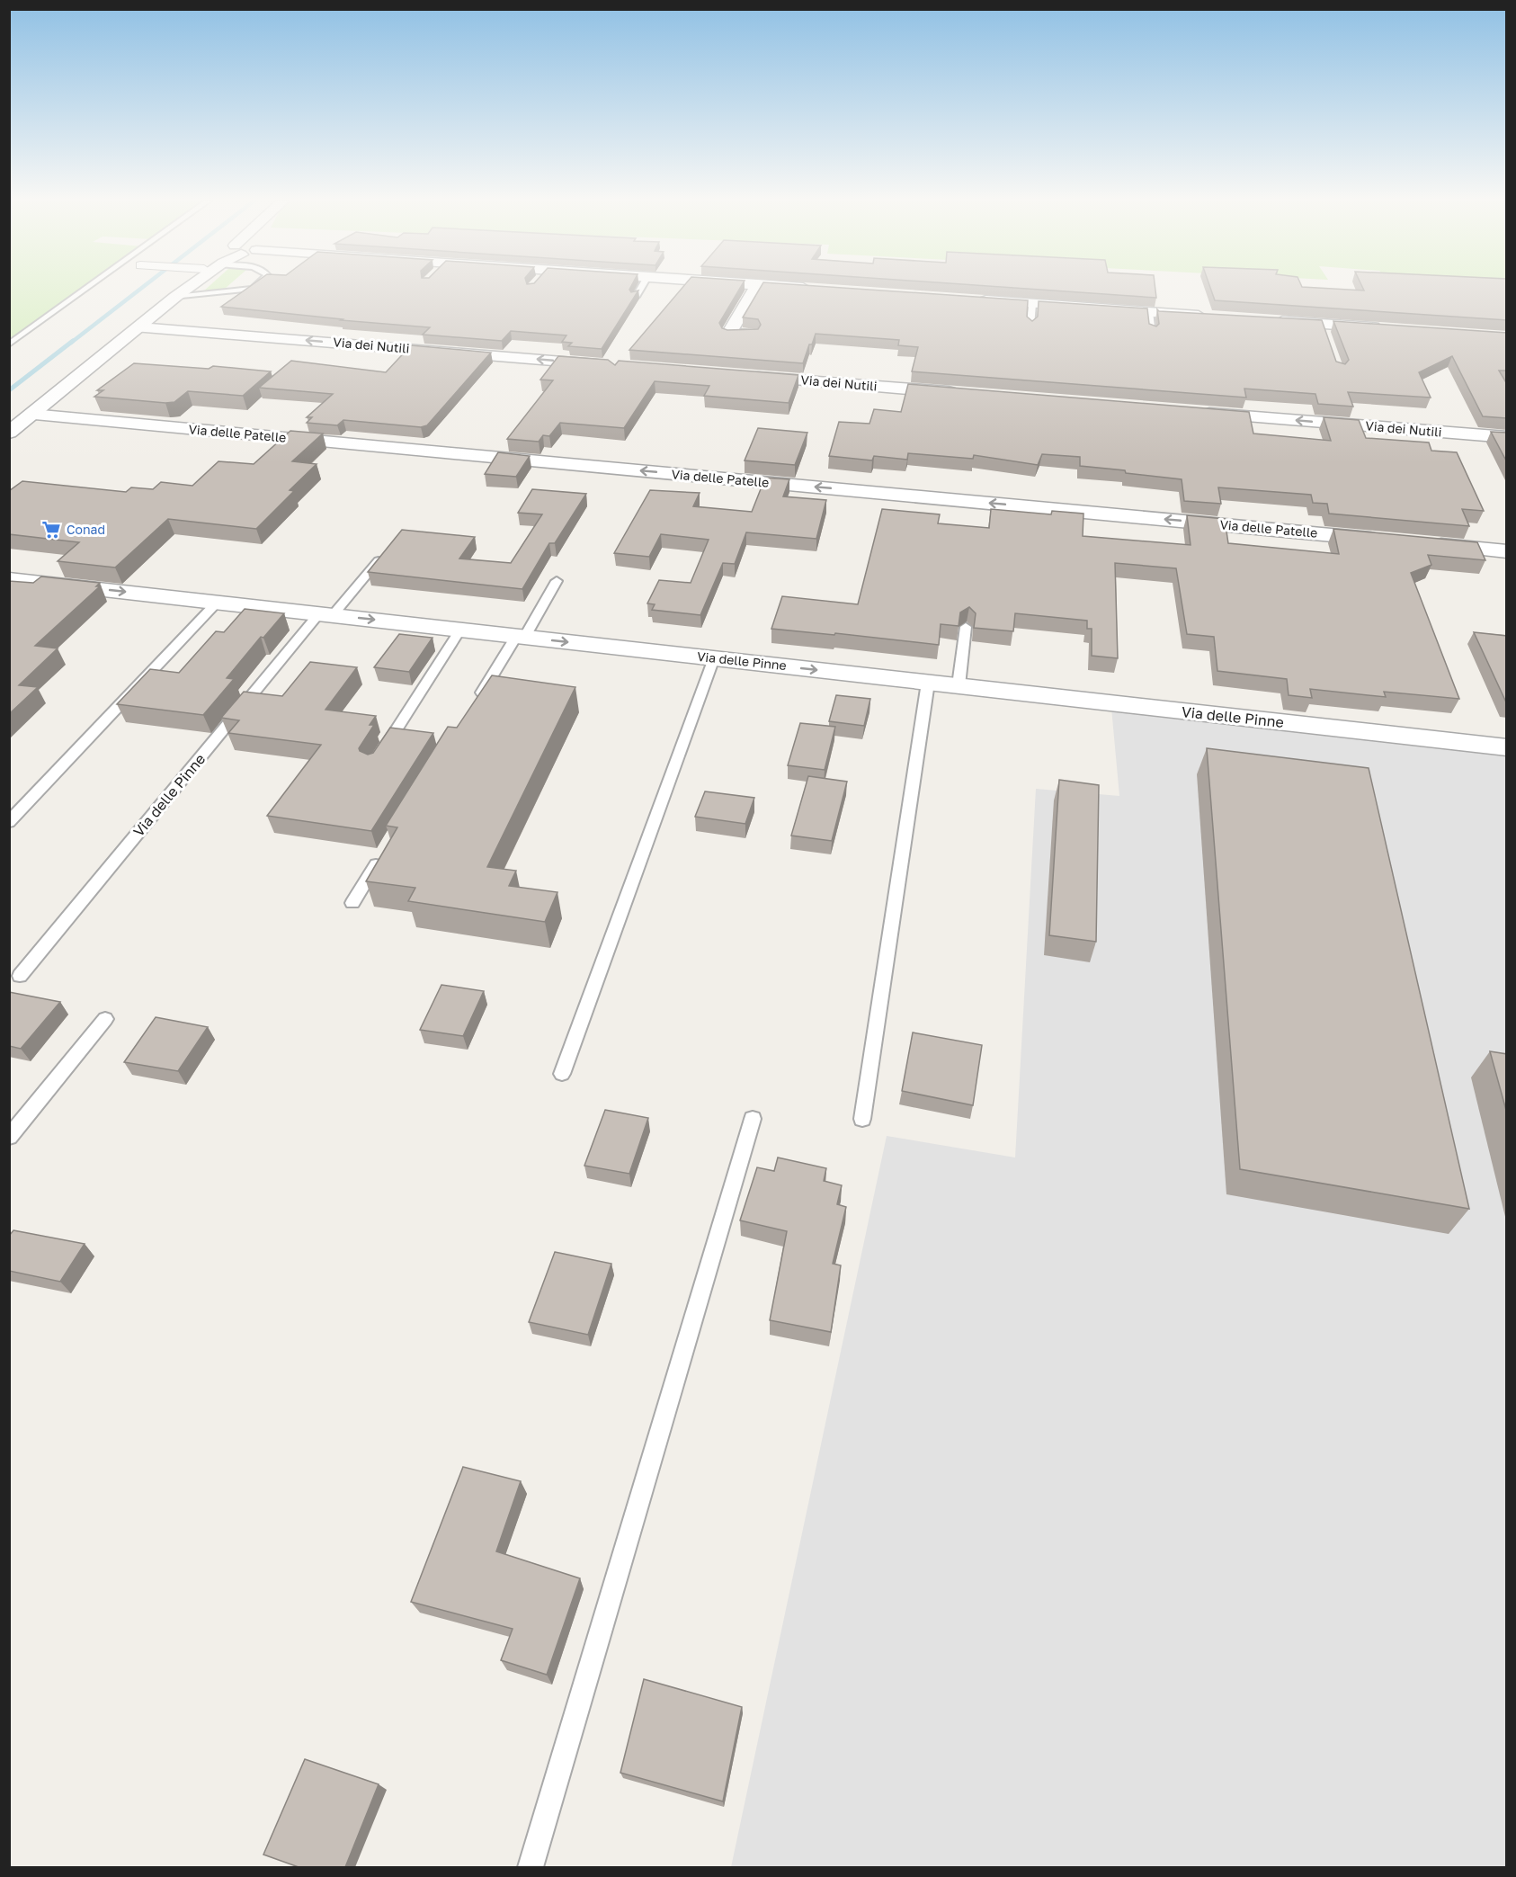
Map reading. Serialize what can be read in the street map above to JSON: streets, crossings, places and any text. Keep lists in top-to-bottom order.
{
  "streets": {
    "street": ["Via dei Nutili", "Via delle Patelle", "Via delle Pinne"]
  },
  "one_way": ["Via dei Nutili", "Via delle Patelle", "Via delle Pinne"],
  "places": {
    "supermarket": ["Conad"]
  }
}
